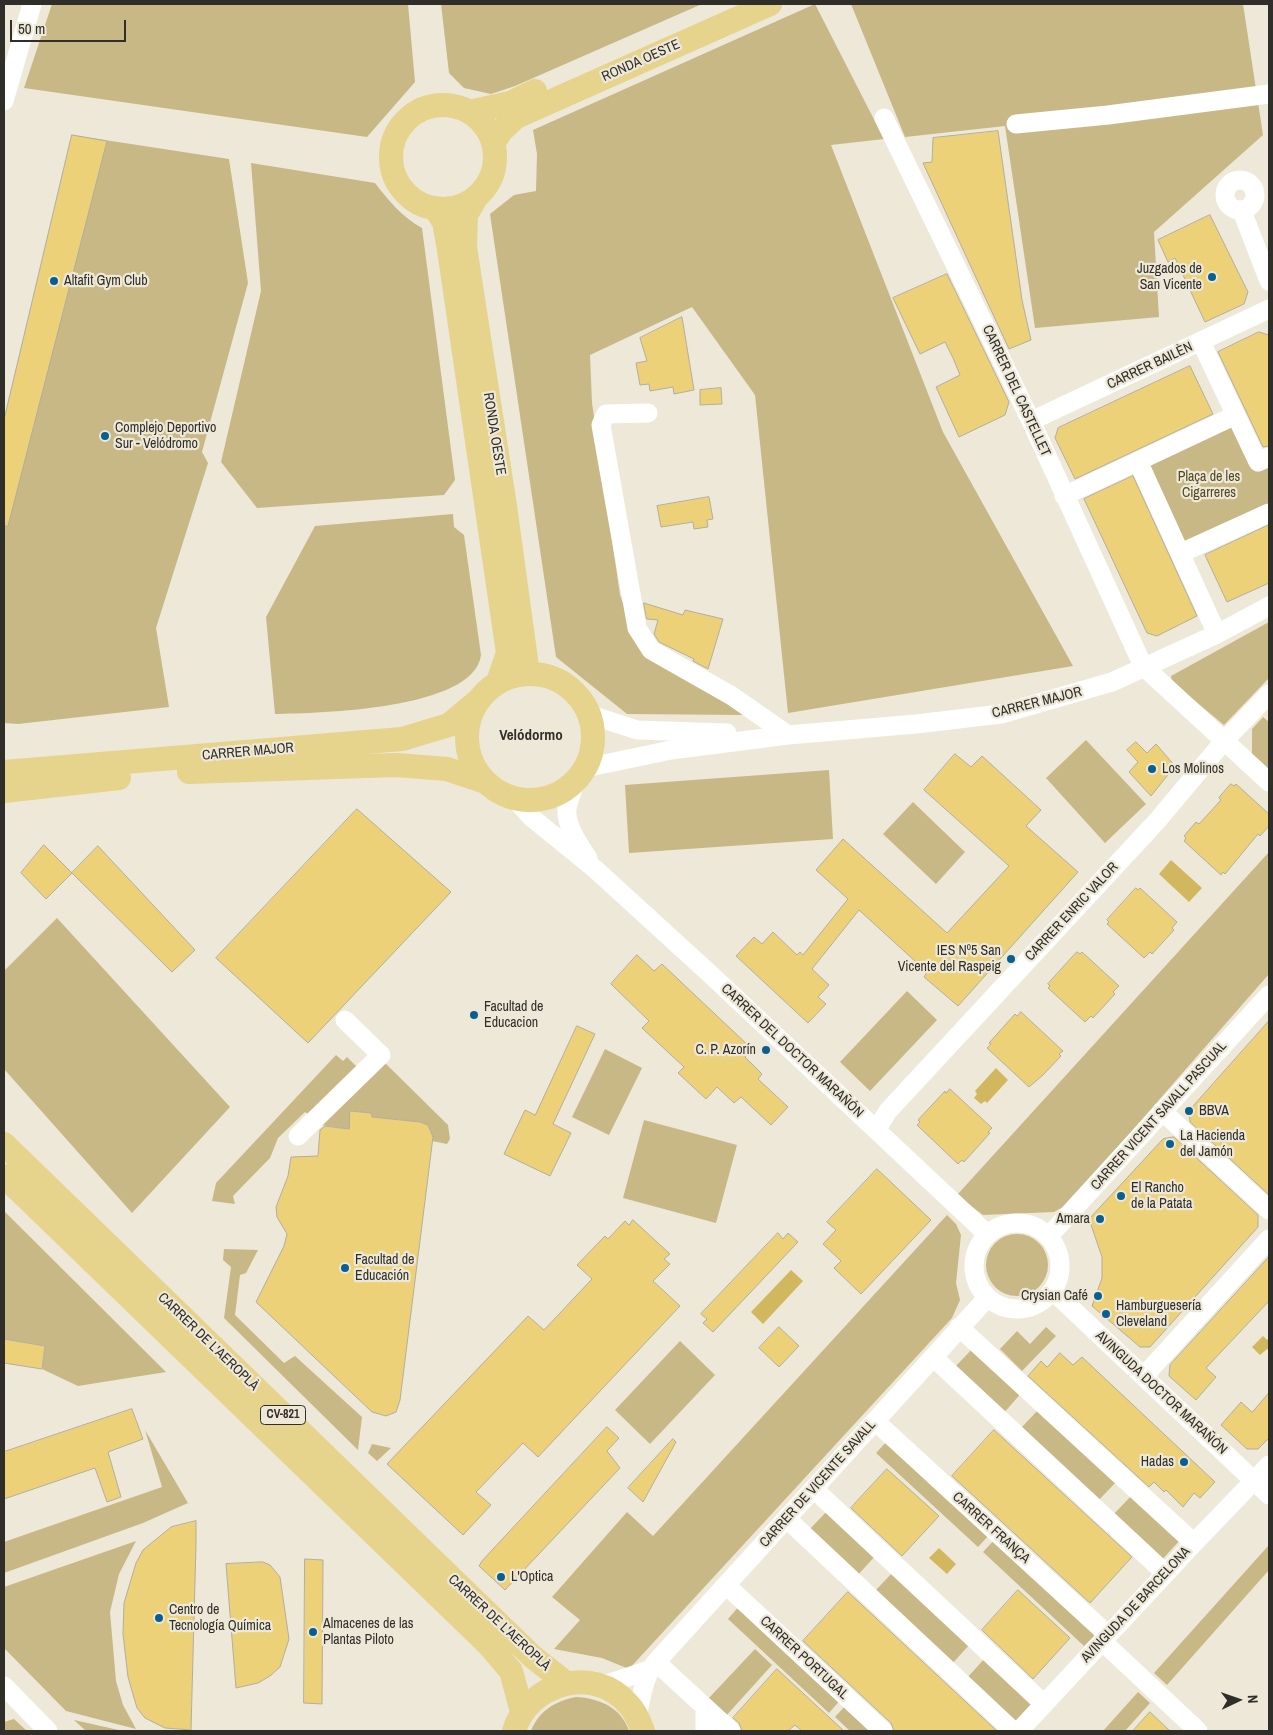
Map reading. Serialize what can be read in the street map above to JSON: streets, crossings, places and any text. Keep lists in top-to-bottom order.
{
  "streets": {
    "main road": [
      "RONDA OESTE",
      "CARRER MAJOR",
      "CARRER DE L'AEROPLÀ",
      "CV-821"
    ],
    "street": [
      "CARRER BAILÈN",
      "CARRER DEL CASTELLET",
      "CARRER ENRIC VALOR",
      "CARRER DEL DOCTOR MARAÑÓN",
      "CARRER VICENT SAVALL PASCUAL",
      "AVINGUDA DOCTOR MARAÑÓN",
      "CARRER DE VICENTE SAVALL",
      "CARRER FRANÇA",
      "AVINGUDA DE BARCELONA",
      "CARRER PORTUGAL"
    ]
  },
  "crossings": [
    ["RONDA OESTE", "CARRER MAJOR"],
    ["CARRER BAILÈN", "CARRER DEL CASTELLET"],
    ["CARRER DEL CASTELLET", "CARRER MAJOR"],
    ["CARRER ENRIC VALOR", "CARRER DEL DOCTOR MARAÑÓN"],
    ["CARRER DEL DOCTOR MARAÑÓN", "CARRER VICENT SAVALL PASCUAL"],
    ["CARRER DEL DOCTOR MARAÑÓN", "AVINGUDA DOCTOR MARAÑÓN"],
    ["CARRER DEL DOCTOR MARAÑÓN", "CARRER DE VICENTE SAVALL"],
    ["CARRER VICENT SAVALL PASCUAL", "AVINGUDA DOCTOR MARAÑÓN"],
    ["CARRER VICENT SAVALL PASCUAL", "CARRER DE VICENTE SAVALL"],
    ["CARRER DE L'AEROPLÀ", "CV-821"],
    ["AVINGUDA DOCTOR MARAÑÓN", "CARRER DE VICENTE SAVALL"],
    ["AVINGUDA DOCTOR MARAÑÓN", "AVINGUDA DE BARCELONA"],
    ["CARRER DE VICENTE SAVALL", "CARRER FRANÇA"],
    ["CARRER DE VICENTE SAVALL", "CARRER PORTUGAL"],
    ["CARRER FRANÇA", "AVINGUDA DE BARCELONA"]
  ],
  "districts": ["Velódormo"],
  "parks": ["Plaça de les Cigarreres"],
  "places": [
    "Juzgados de San Vicente",
    "Altafit Gym Club",
    "Complejo Deportivo Sur - Velódromo",
    "Los Molinos",
    "IES Nº5 San Vicente del Raspeig",
    "Facultad de Educacion",
    "C. P. Azorín",
    "BBVA",
    "La Hacienda del Jamón",
    "El Rancho de la Patata",
    "Amara",
    "Facultad de Educación",
    "Crysian Café",
    "Hamburguesería Cleveland",
    "Hadas",
    "L'Optica",
    "Centro de Tecnología Química",
    "Almacenes de las Plantas Piloto"
  ],
  "scale_bar": "50 m",
  "north": "right"
}
